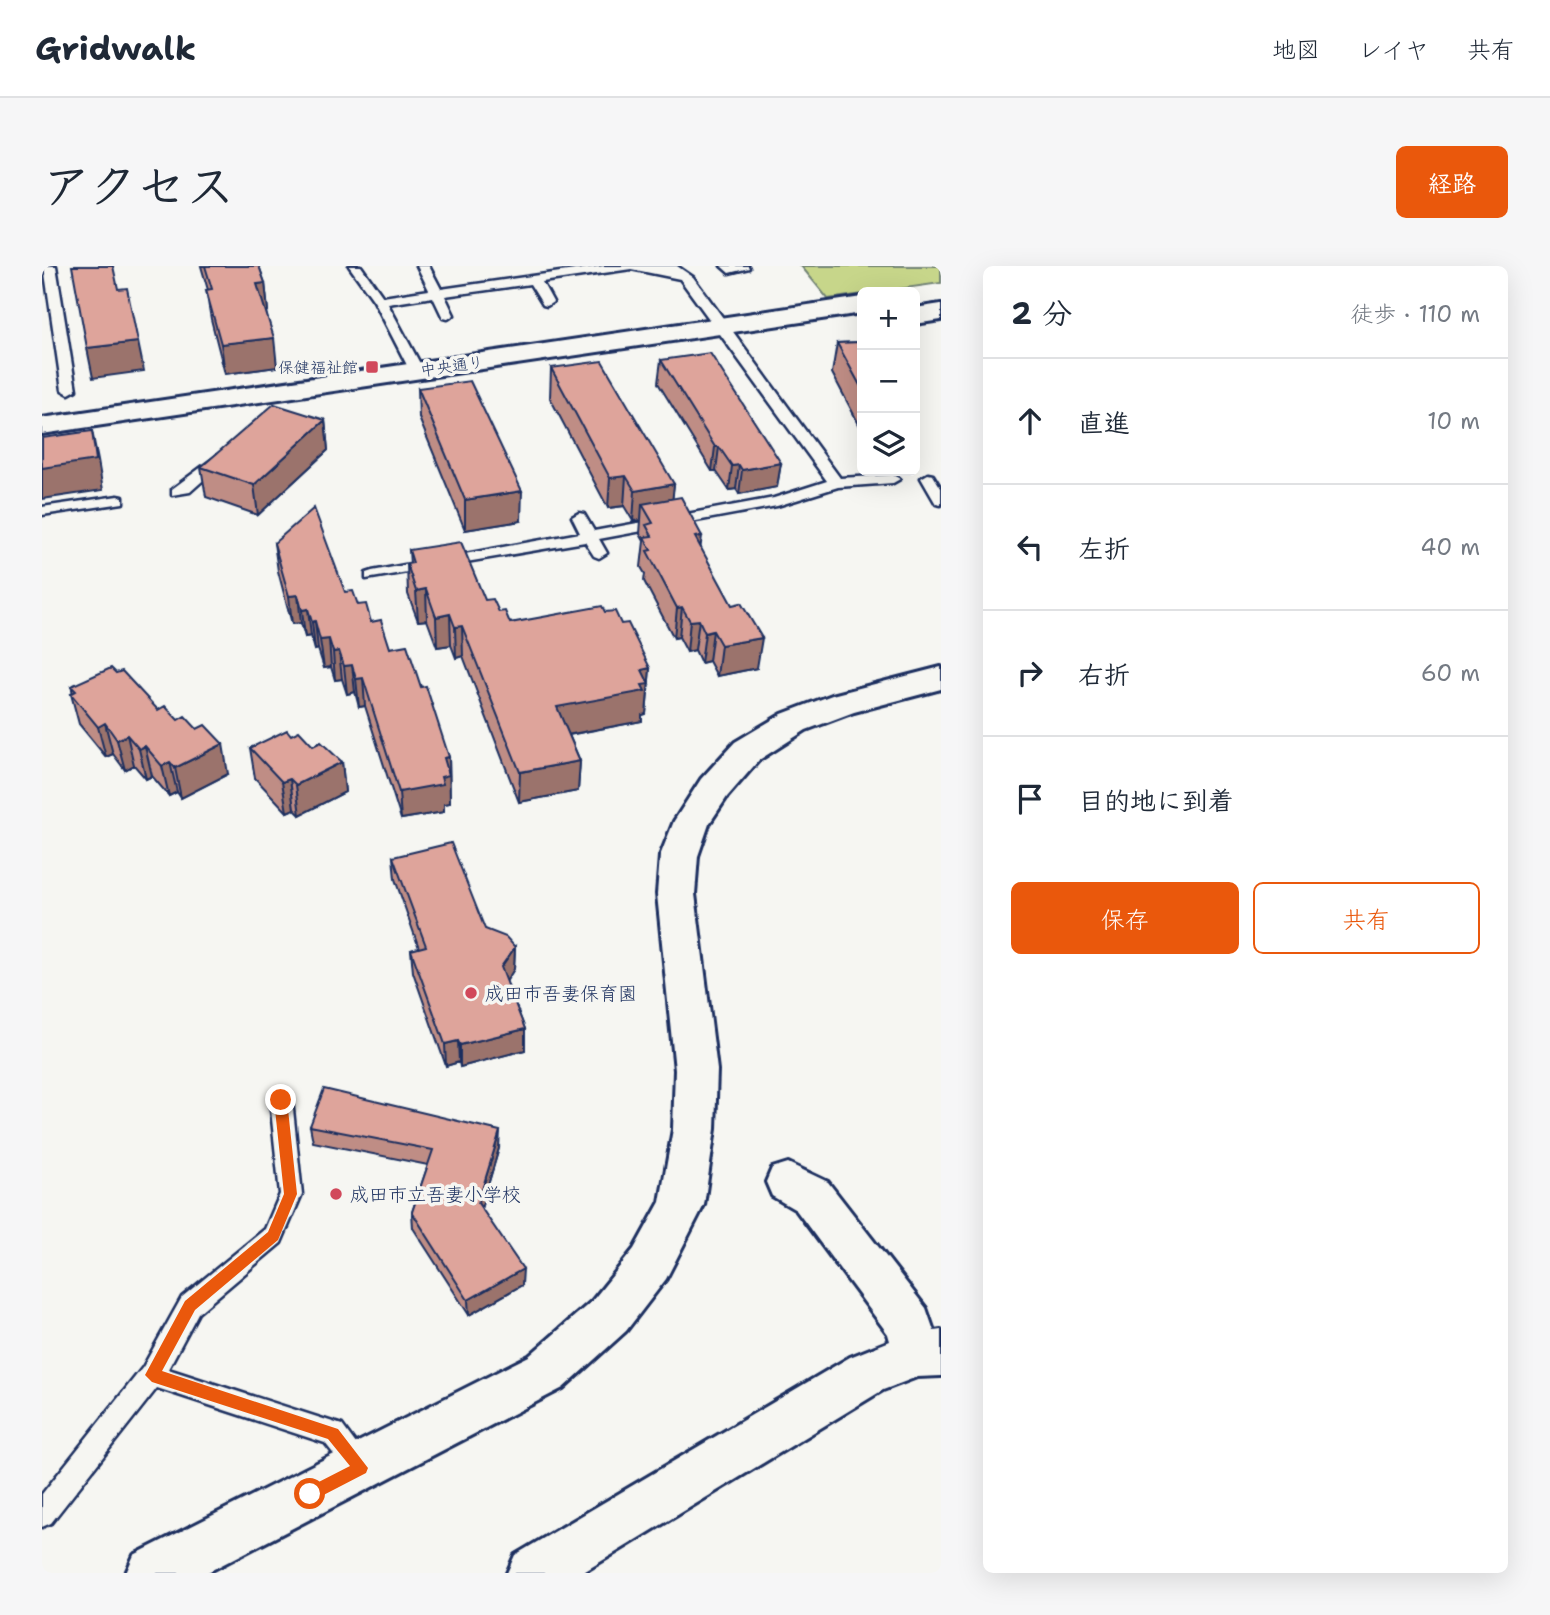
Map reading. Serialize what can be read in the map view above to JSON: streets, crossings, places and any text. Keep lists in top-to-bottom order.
{
  "streets": {
    "street": ["中央通り"]
  },
  "places": {
    "transit": ["保健福祉館"],
    "other": ["成田市吾妻保育園", "成田市立吾妻小学校"]
  },
  "page": {
    "header": "Gridwalk",
    "nav": ["地図", "レイヤ", "共有"],
    "title": "アクセス",
    "buttons": [
      "経路",
      ["保存", "共有"]
    ],
    "heading": ["2 分", "徒歩 · 110 m"],
    "map_buttons": ["+", "−"],
    "list": [
      ["直進", "10 m"],
      ["左折", "40 m"],
      ["右折", "60 m"],
      "目的地に到着"
    ]
  }
}
